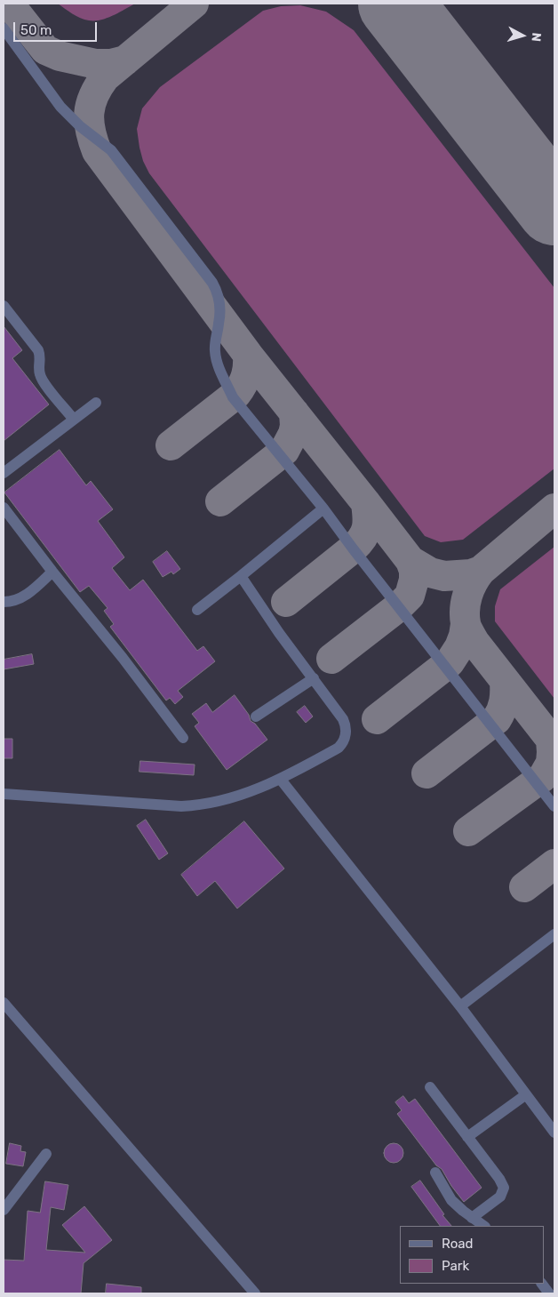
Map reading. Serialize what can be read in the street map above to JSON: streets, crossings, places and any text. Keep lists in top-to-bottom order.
{
  "legend": ["Road", "Park"],
  "scale_bar": "50 m",
  "north": "right"
}
